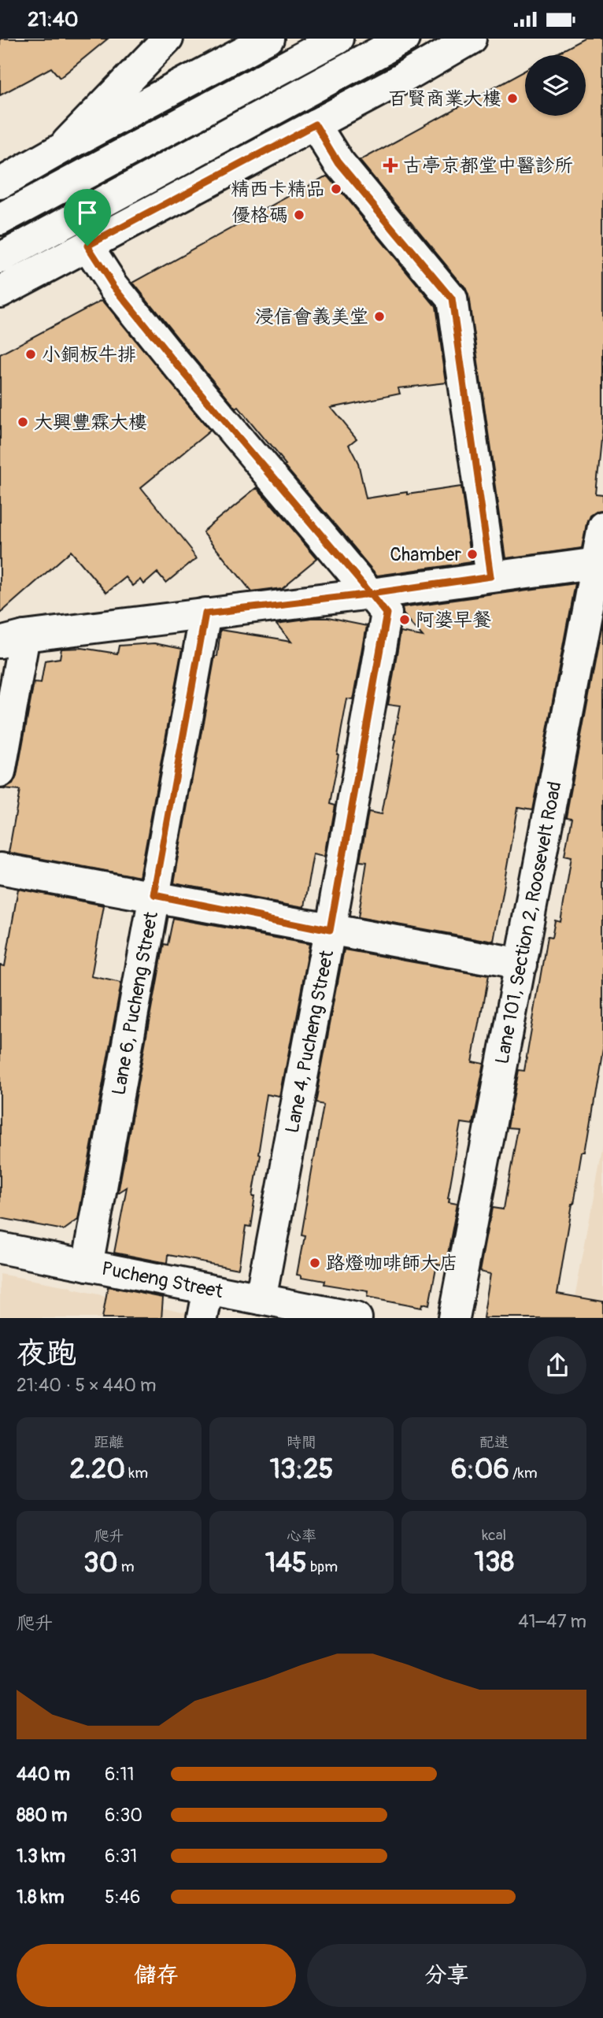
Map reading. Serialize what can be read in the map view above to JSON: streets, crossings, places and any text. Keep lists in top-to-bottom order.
{
  "streets": {
    "main road": [
      "Lane 101, Section 2, Roosevelt Road",
      "Lane 6, Pucheng Street",
      "Lane 4, Pucheng Street",
      "Pucheng Street"
    ]
  },
  "crossings": [
    ["Lane 6, Pucheng Street", "Pucheng Street"],
    ["Lane 4, Pucheng Street", "Pucheng Street"]
  ],
  "places": {
    "other": [
      "百賢商業大樓",
      "精西卡精品",
      "優格碼",
      "浸信會義美堂",
      "小銅板牛排",
      "大興豐霖大樓",
      "Chamber",
      "阿婆早餐",
      "路燈咖啡師大店"
    ],
    "health": ["古亭京都堂中醫診所"]
  },
  "page": {
    "status": "21:40",
    "heading": ["夜跑", "21:40 · 5 × 440 m"],
    "stats": [
      ["距離", "2.20 km"],
      ["時間", "13:25"],
      ["配速", "6:06 /km"],
      ["爬升", "30 m"],
      ["心率", "145 bpm"],
      ["kcal", "138"]
    ],
    "chart": ["爬升", "41–47 m"],
    "list": [
      {
        "name": "440 m",
        "note": "6:11"
      },
      {
        "name": "880 m",
        "note": "6:30"
      },
      {
        "name": "1.3 km",
        "note": "6:31"
      },
      {
        "name": "1.8 km",
        "note": "5:46"
      }
    ],
    "buttons": ["儲存", "分享"]
  }
}
